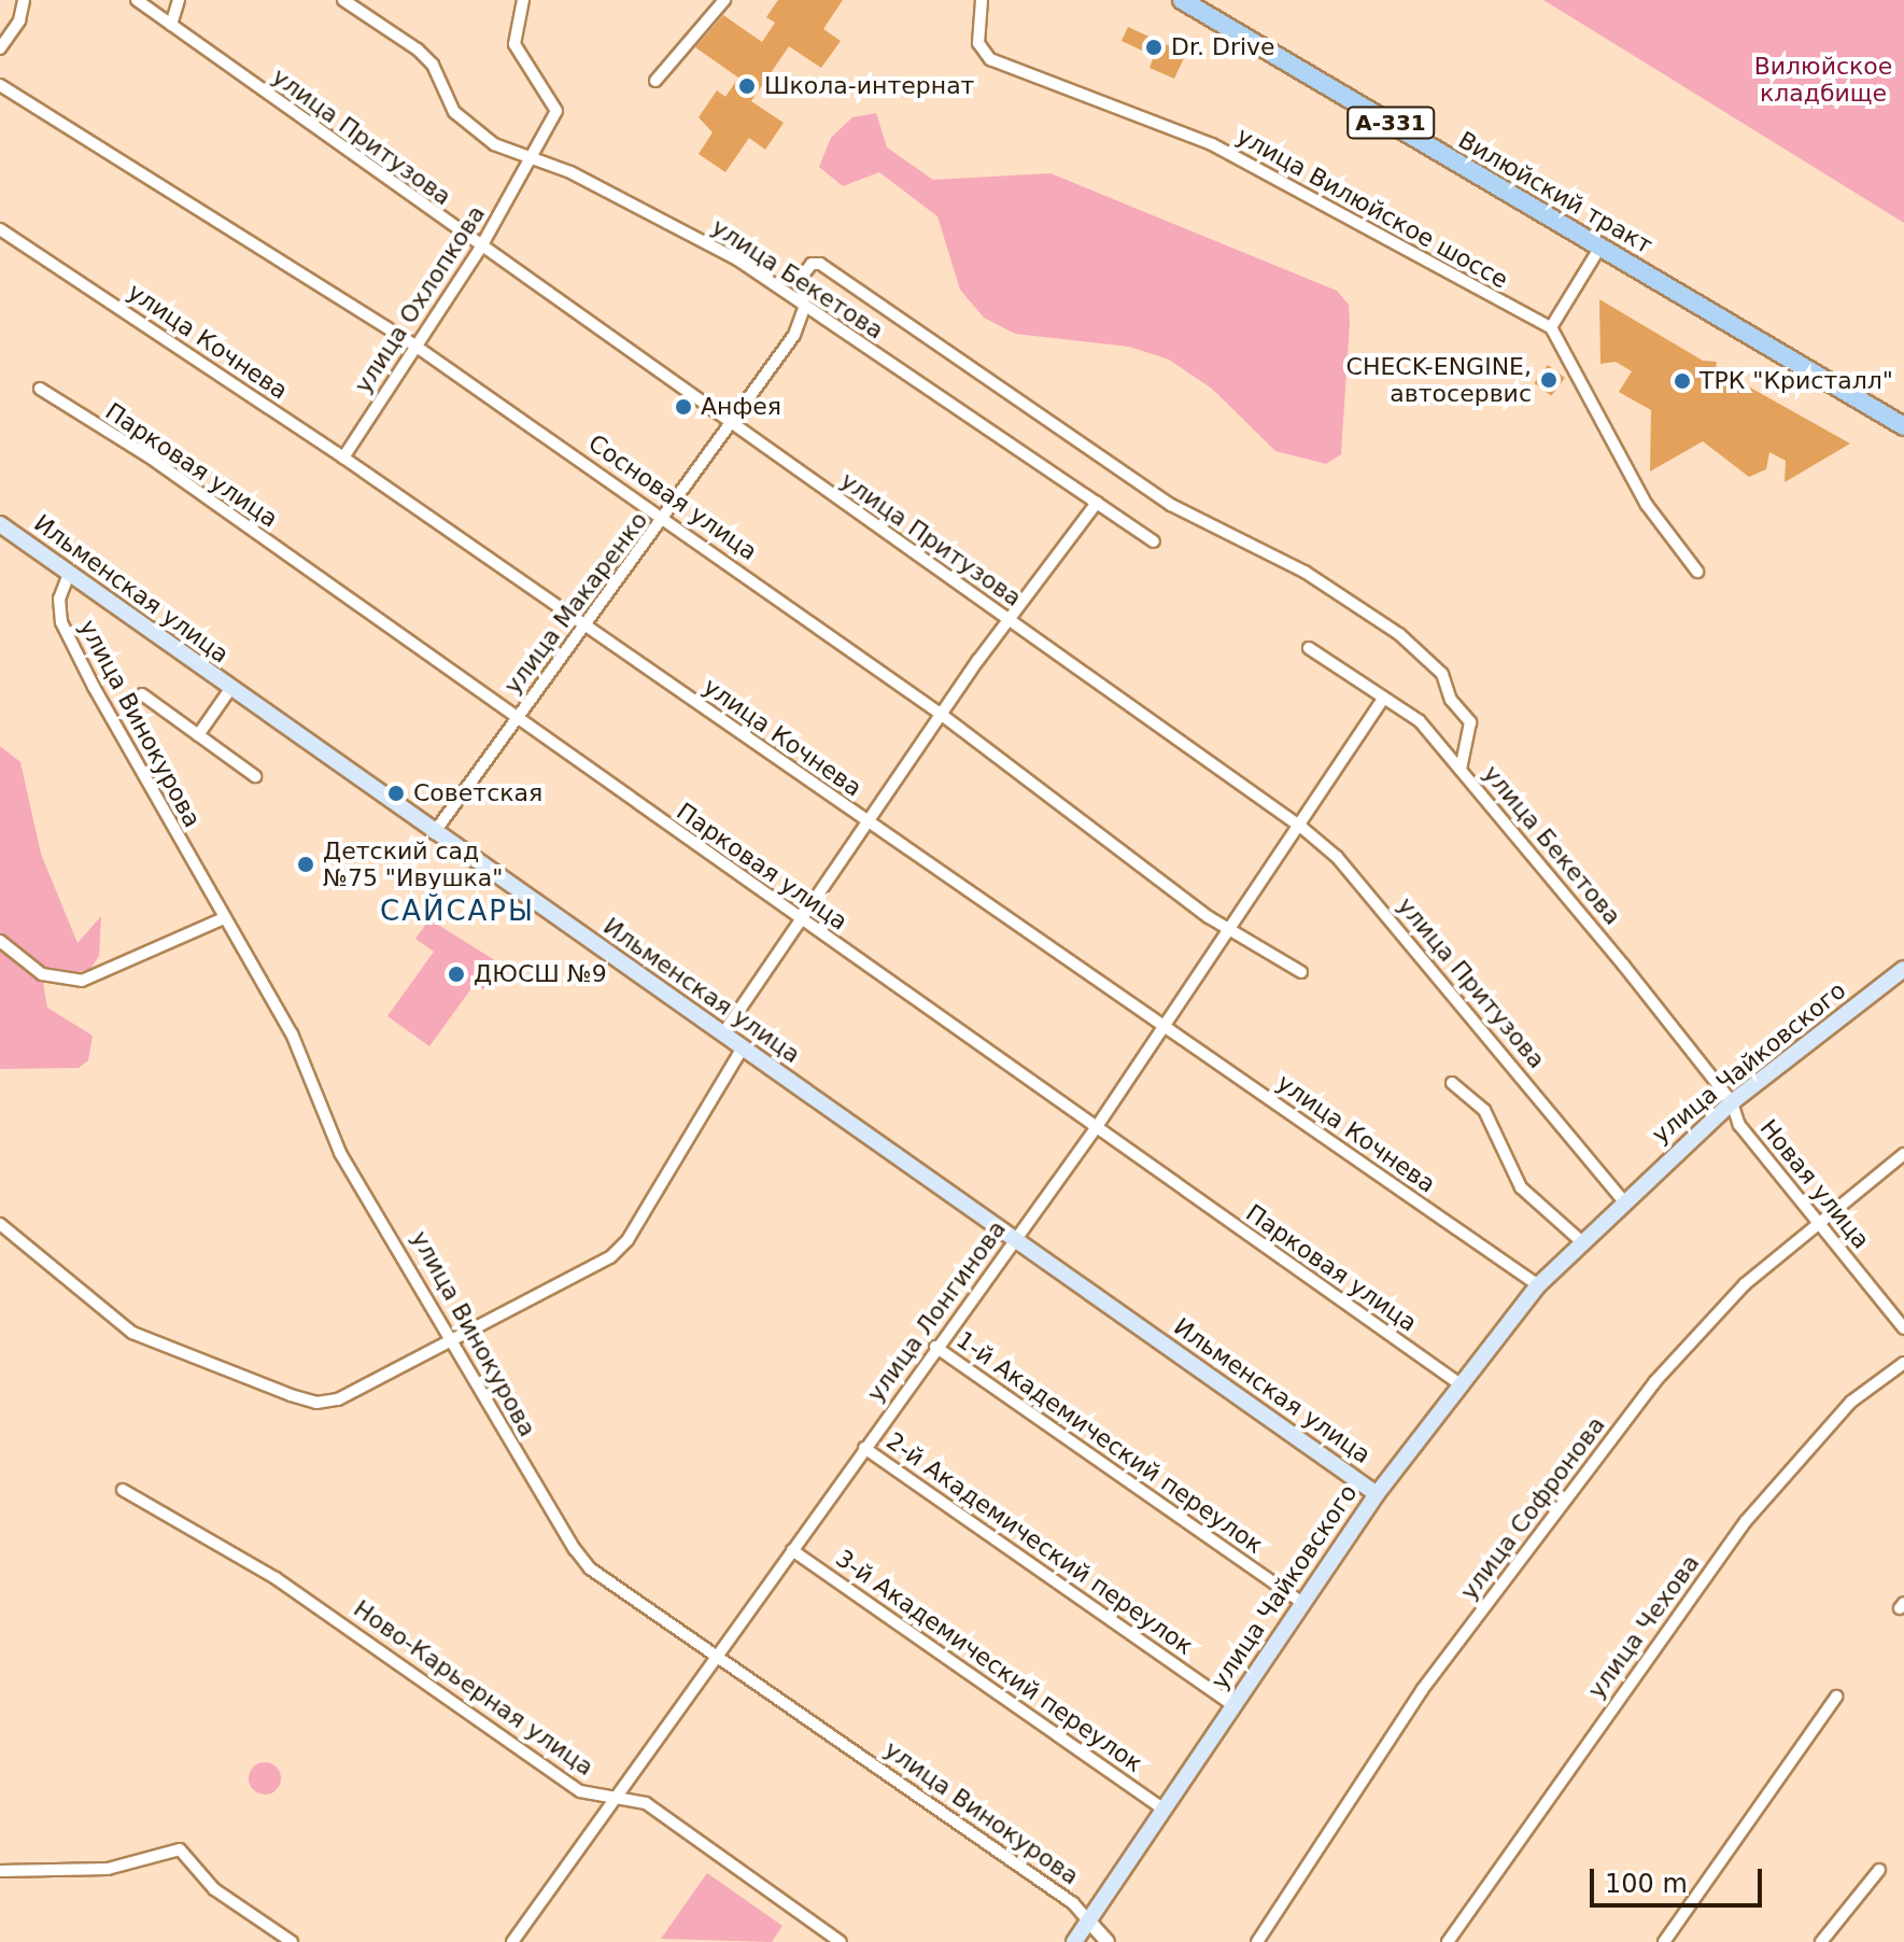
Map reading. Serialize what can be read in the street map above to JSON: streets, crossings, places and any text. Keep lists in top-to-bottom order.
{
  "streets": {
    "main road": [
      "А-331",
      "Вилюйский тракт",
      "Ильменская улица",
      "улица Чайковского"
    ],
    "street": [
      "улица Притузова",
      "улица Вилюйское шоссе",
      "улица Бекетова",
      "улица Охлопкова",
      "улица Кочнева",
      "Парковая улица",
      "Сосновая улица",
      "улица Макаренко",
      "улица Винокурова",
      "Новая улица",
      "улица Лонгинова",
      "1-й Академический переулок",
      "улица Софронова",
      "2-й Академический переулок",
      "улица Чехова",
      "3-й Академический переулок",
      "Ново-Карьерная улица"
    ]
  },
  "crossings": [
    ["улица Притузова", "улица Охлопкова"],
    ["улица Притузова", "улица Макаренко"],
    ["улица Притузова", "улица Чайковского"],
    ["улица Притузова", "улица Лонгинова"],
    ["улица Бекетова", "улица Охлопкова"],
    ["улица Бекетова", "улица Макаренко"],
    ["улица Бекетова", "улица Чайковского"],
    ["улица Бекетова", "Новая улица"],
    ["улица Бекетова", "улица Лонгинова"],
    ["улица Охлопкова", "улица Кочнева"],
    ["улица Охлопкова", "Сосновая улица"],
    ["улица Кочнева", "улица Макаренко"],
    ["улица Кочнева", "улица Чайковского"],
    ["улица Кочнева", "улица Лонгинова"],
    ["Парковая улица", "улица Макаренко"],
    ["Парковая улица", "улица Чайковского"],
    ["Парковая улица", "улица Лонгинова"],
    ["Сосновая улица", "улица Макаренко"],
    ["Сосновая улица", "улица Лонгинова"],
    ["Ильменская улица", "улица Макаренко"],
    ["Ильменская улица", "улица Винокурова"],
    ["Ильменская улица", "улица Чайковского"],
    ["Ильменская улица", "улица Лонгинова"],
    ["улица Винокурова", "улица Чайковского"],
    ["улица Винокурова", "улица Лонгинова"],
    ["улица Чайковского", "Новая улица"],
    ["улица Чайковского", "1-й Академический переулок"],
    ["улица Чайковского", "2-й Академический переулок"],
    ["улица Чайковского", "3-й Академический переулок"],
    ["Новая улица", "улица Софронова"],
    ["улица Лонгинова", "1-й Академический переулок"],
    ["улица Лонгинова", "2-й Академический переулок"],
    ["улица Лонгинова", "3-й Академический переулок"],
    ["улица Лонгинова", "Ново-Карьерная улица"]
  ],
  "districts": ["САЙСАРЫ"],
  "parks": ["Вилюйское кладбище"],
  "places": [
    "Dr. Drive",
    "Школа-интернат",
    "CHECK-ENGINE, автосервис",
    "ТРК \"Кристалл\"",
    "Анфея",
    "Советская",
    "Детский сад №75 \"Ивушка\"",
    "ДЮСШ №9"
  ],
  "scale_bar": "100 m"
}
